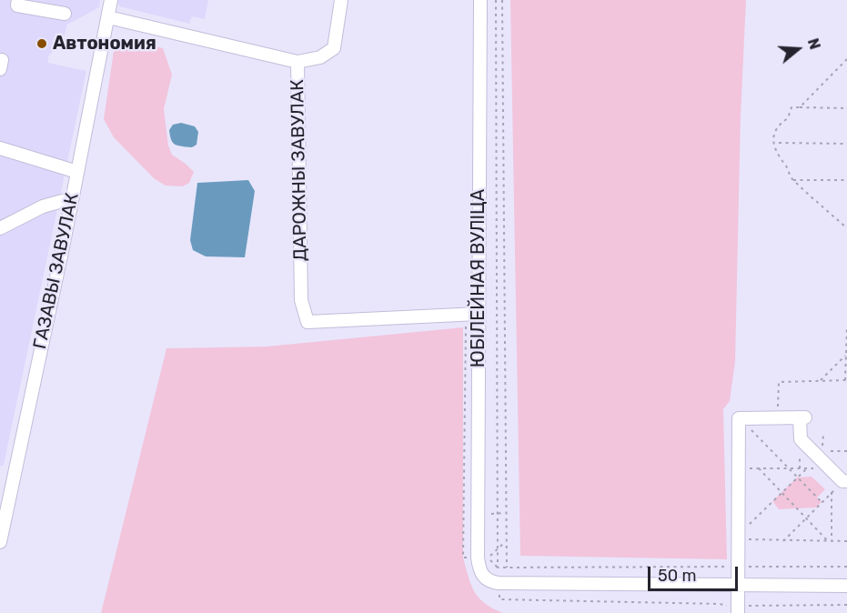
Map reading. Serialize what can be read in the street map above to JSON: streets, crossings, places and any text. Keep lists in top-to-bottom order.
{
  "streets": {
    "street": ["ДАРОЖНЫ ЗАВУЛАК", "ГАЗАВЫ ЗАВУЛАК", "ЮБІЛЕЙНАЯ ВУЛІЦА"]
  },
  "crossings": [
    ["ДАРОЖНЫ ЗАВУЛАК", "ЮБІЛЕЙНАЯ ВУЛІЦА"]
  ],
  "places": ["Автономия"],
  "scale_bar": "50 m",
  "north": "right"
}
